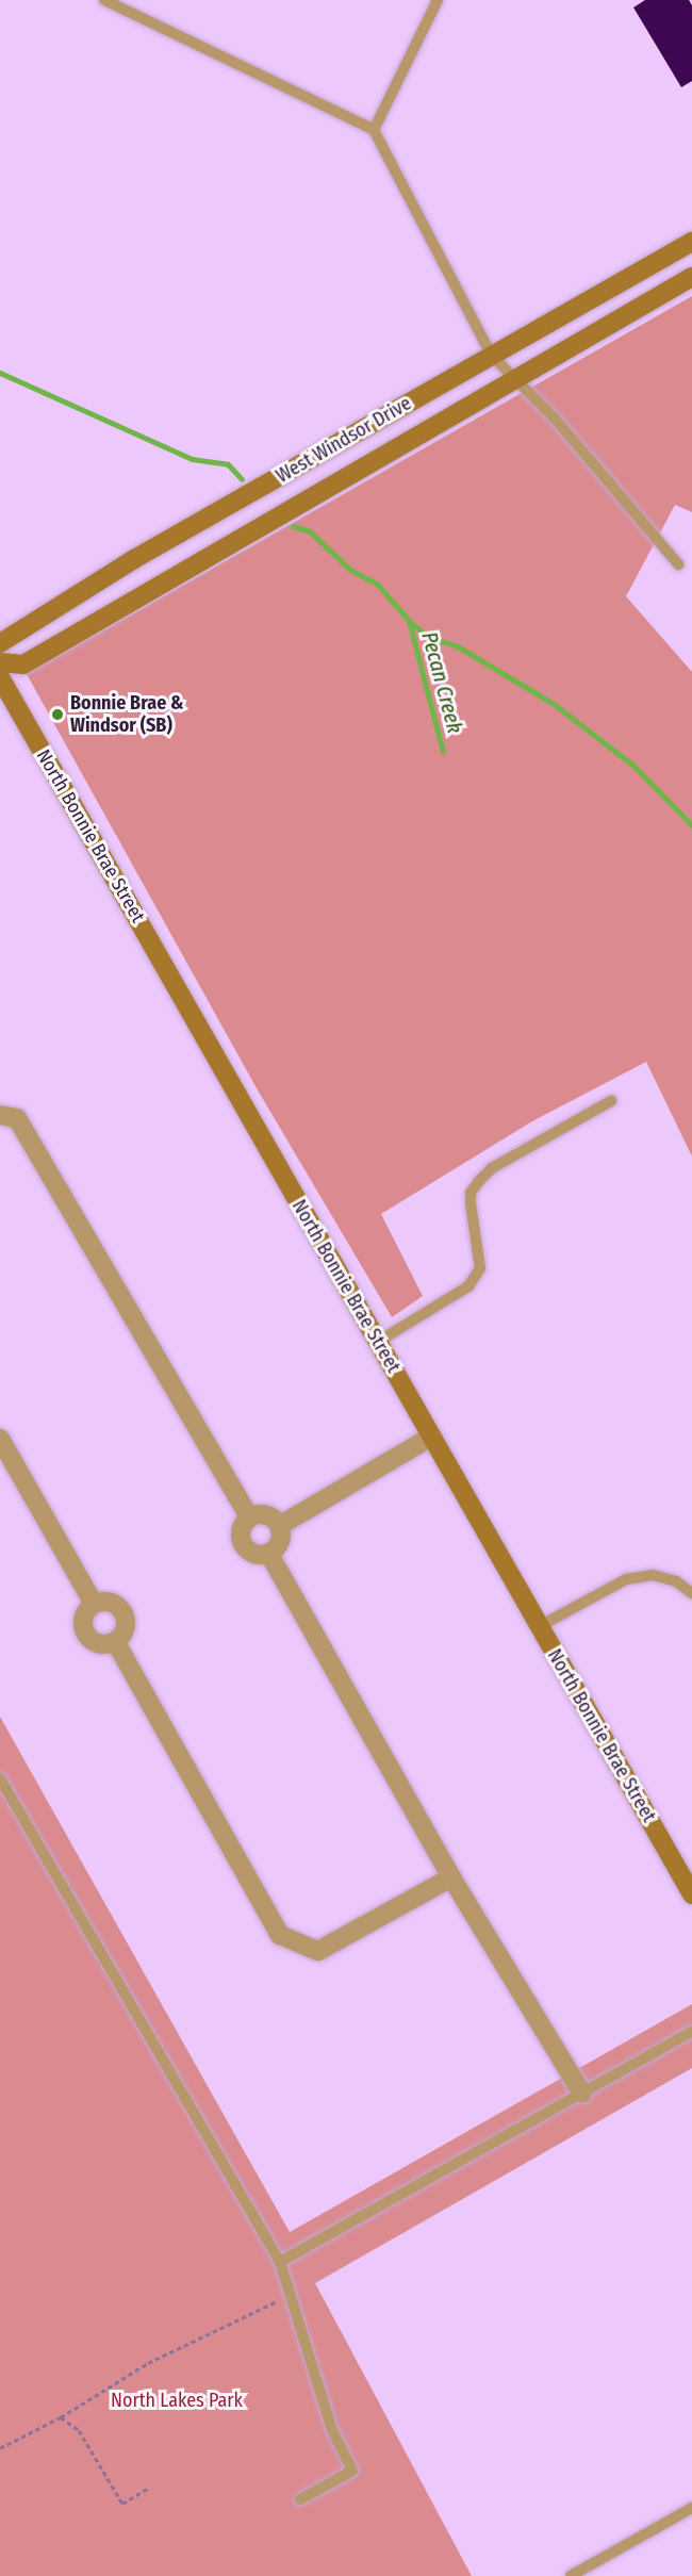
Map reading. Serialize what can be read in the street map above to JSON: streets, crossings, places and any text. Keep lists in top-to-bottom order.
{
  "streets": {
    "street": ["West Windsor Drive", "North Bonnie Brae Street"]
  },
  "water": ["Pecan Creek"],
  "parks": ["North Lakes Park"],
  "places": ["Bonnie Brae & Windsor (SB)"]
}
